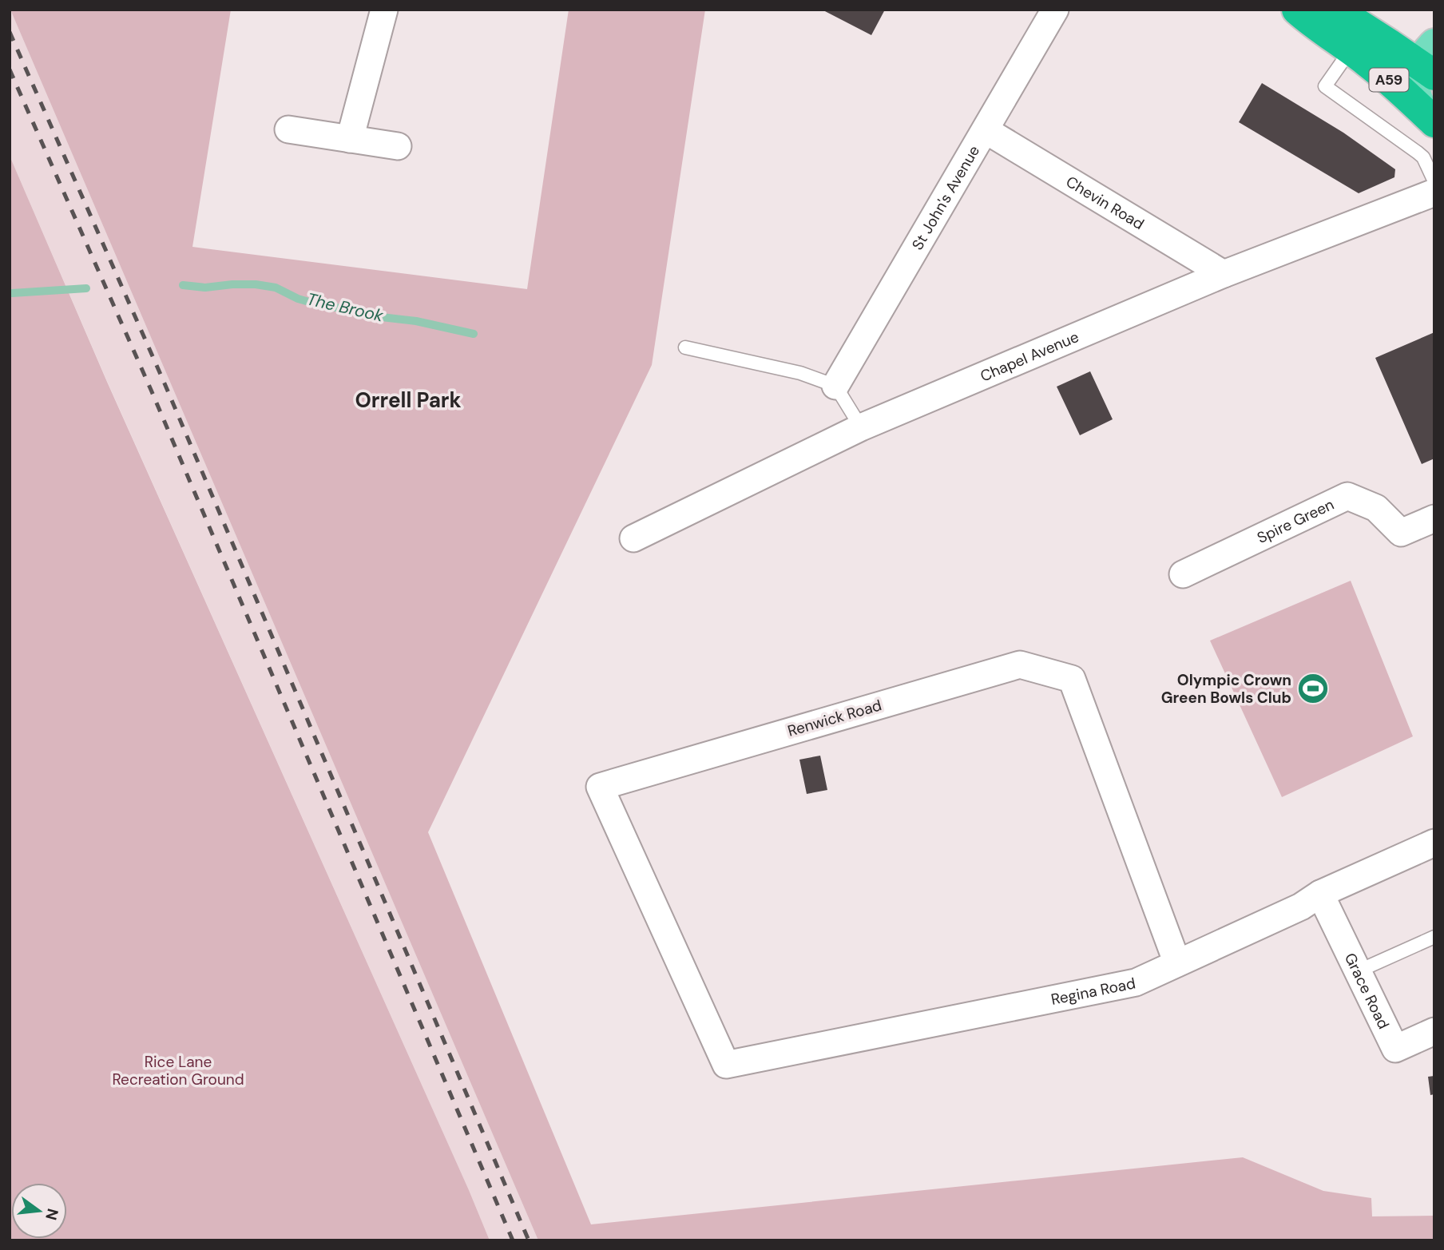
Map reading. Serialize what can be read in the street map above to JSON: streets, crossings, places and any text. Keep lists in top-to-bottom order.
{
  "streets": {
    "highway": ["A59"],
    "street": [
      "St John's Avenue",
      "Chevin Road",
      "Chapel Avenue",
      "Spire Green",
      "Renwick Road",
      "Regina Road",
      "Grace Road"
    ]
  },
  "crossings": [
    ["St John's Avenue", "Chevin Road"],
    ["Chevin Road", "Chapel Avenue"],
    ["Renwick Road", "Regina Road"],
    ["Regina Road", "Grace Road"]
  ],
  "districts": ["Orrell Park"],
  "water": ["The Brook"],
  "parks": ["Rice Lane Recreation Ground"],
  "places": {
    "sports": ["Olympic Crown Green Bowls Club"]
  },
  "north": "right"
}
